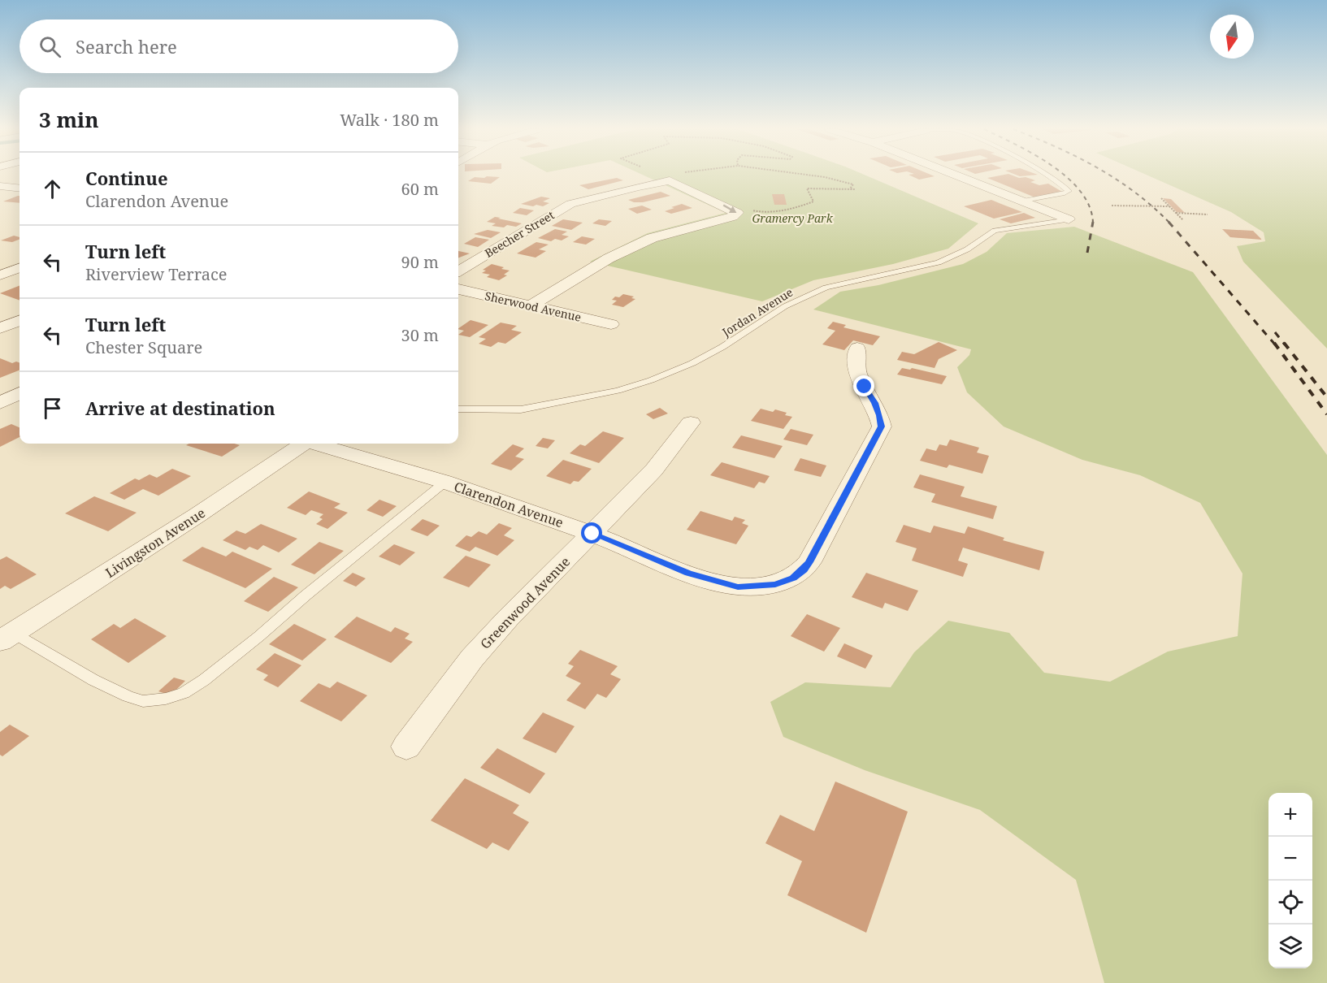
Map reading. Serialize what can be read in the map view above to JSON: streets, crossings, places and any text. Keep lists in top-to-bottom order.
{
  "streets": {
    "street": [
      "Beecher Street",
      "Sherwood Avenue",
      "Clarendon Avenue",
      "Livingston Avenue",
      "Greenwood Avenue"
    ],
    "lane": ["Jordan Avenue"]
  },
  "crossings": [
    ["Beecher Street", "Sherwood Avenue"],
    ["Clarendon Avenue", "Greenwood Avenue"]
  ],
  "parks": ["Gramercy Park"],
  "north": "bottom",
  "page": {
    "search": "Search here",
    "heading": ["3 min", "Walk · 180 m"],
    "list": [
      ["Continue", "Clarendon Avenue", "60 m"],
      ["Turn left", "Riverview Terrace", "90 m"],
      ["Turn left", "Chester Square", "30 m"],
      "Arrive at destination"
    ],
    "map_buttons": ["+", "−"]
  }
}
